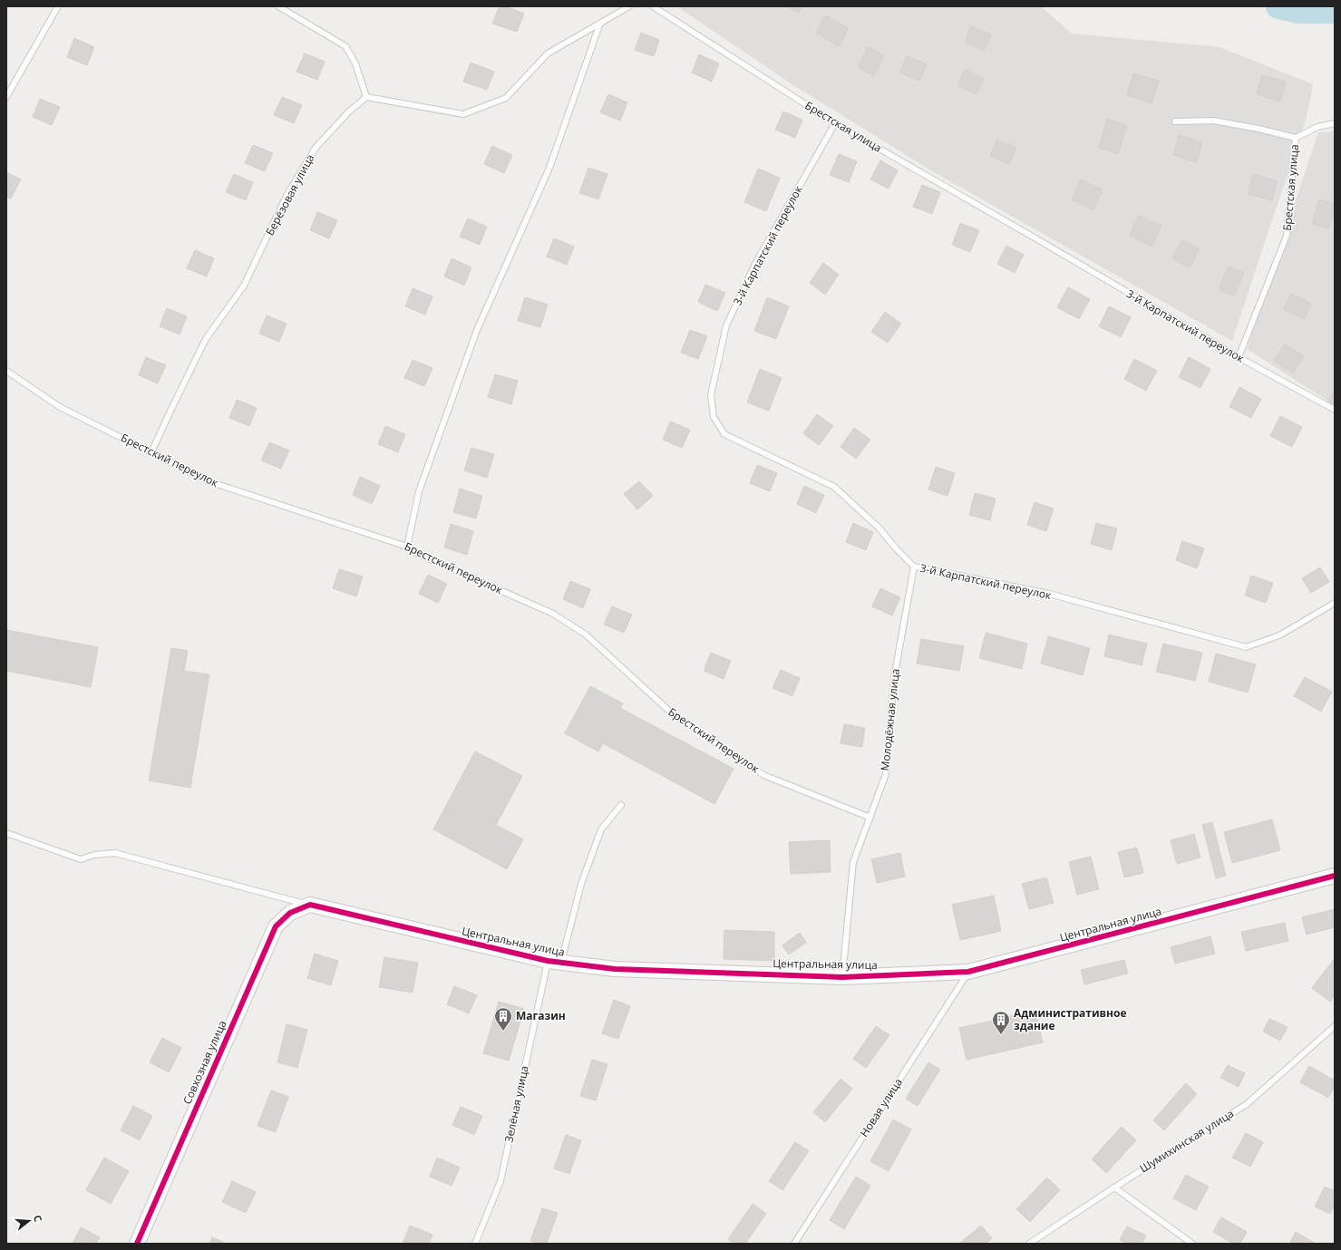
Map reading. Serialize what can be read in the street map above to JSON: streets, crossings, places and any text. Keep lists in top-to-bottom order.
{
  "streets": {
    "street": ["Центральная улица", "Совхозная улица"],
    "lane": [
      "Брестская улица",
      "Берёзовая улица",
      "3-й Карпатский переулок",
      "Брестский переулок",
      "Молодёжная улица",
      "Зелёная улица",
      "Новая улица",
      "Шумихинская улица"
    ]
  },
  "crossings": [
    ["Брестская улица", "3-й Карпатский переулок"],
    ["Берёзовая улица", "Брестский переулок"],
    ["3-й Карпатский переулок", "Молодёжная улица"],
    ["Брестский переулок", "Молодёжная улица"],
    ["Молодёжная улица", "Центральная улица"],
    ["Центральная улица", "Совхозная улица"],
    ["Центральная улица", "Зелёная улица"],
    ["Центральная улица", "Новая улица"]
  ],
  "places": {
    "building": ["Магазин", "Административное здание"]
  },
  "north": "right"
}
